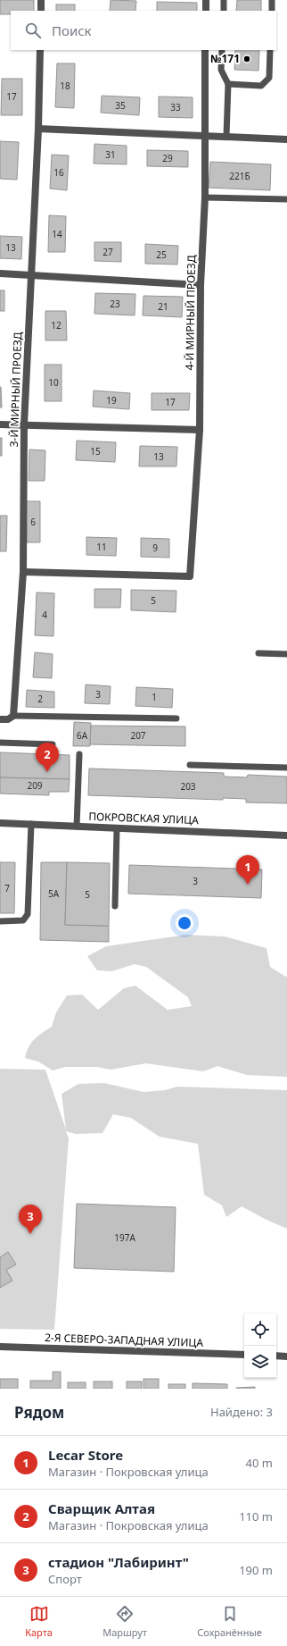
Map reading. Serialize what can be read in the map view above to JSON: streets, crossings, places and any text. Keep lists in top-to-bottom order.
{
  "streets": {
    "street": [
      "4-Й МИРНЫЙ ПРОЕЗД",
      "3-Й МИРНЫЙ ПРОЕЗД",
      "ПОКРОВСКАЯ УЛИЦА",
      "2-Я СЕВЕРО-ЗАПАДНАЯ УЛИЦА"
    ]
  },
  "crossings": [
    ["4-Й МИРНЫЙ ПРОЕЗД", "3-Й МИРНЫЙ ПРОЕЗД"]
  ],
  "places": ["№171"],
  "house_numbers": [
    "18",
    "17",
    "35",
    "33",
    "31",
    "29",
    "16",
    "221Б",
    "14",
    "13",
    "27",
    "25",
    "23",
    "21",
    "12",
    "10",
    "19",
    "17",
    "15",
    "13",
    "6",
    "11",
    "9",
    "5",
    "4",
    "3",
    "1",
    "2",
    "6А",
    "207",
    "209",
    "203",
    "3",
    "7",
    "5А",
    "5",
    "197А"
  ],
  "page": {
    "search": "Поиск",
    "pins": ["2", "1", "3"],
    "heading": ["Рядом", "Найдено: 3"],
    "list": [
      {
        "mark": "1",
        "name": "Lecar Store",
        "note": "Магазин · Покровская улица",
        "value": "40 m"
      },
      {
        "mark": "2",
        "name": "Сварщик Алтая",
        "note": "Магазин · Покровская улица",
        "value": "110 m"
      },
      {
        "mark": "3",
        "name": "стадион \"Лабиринт\"",
        "note": "Спорт",
        "value": "190 m"
      }
    ],
    "nav": ["Карта", "Маршрут", "Сохранённые"]
  }
}
